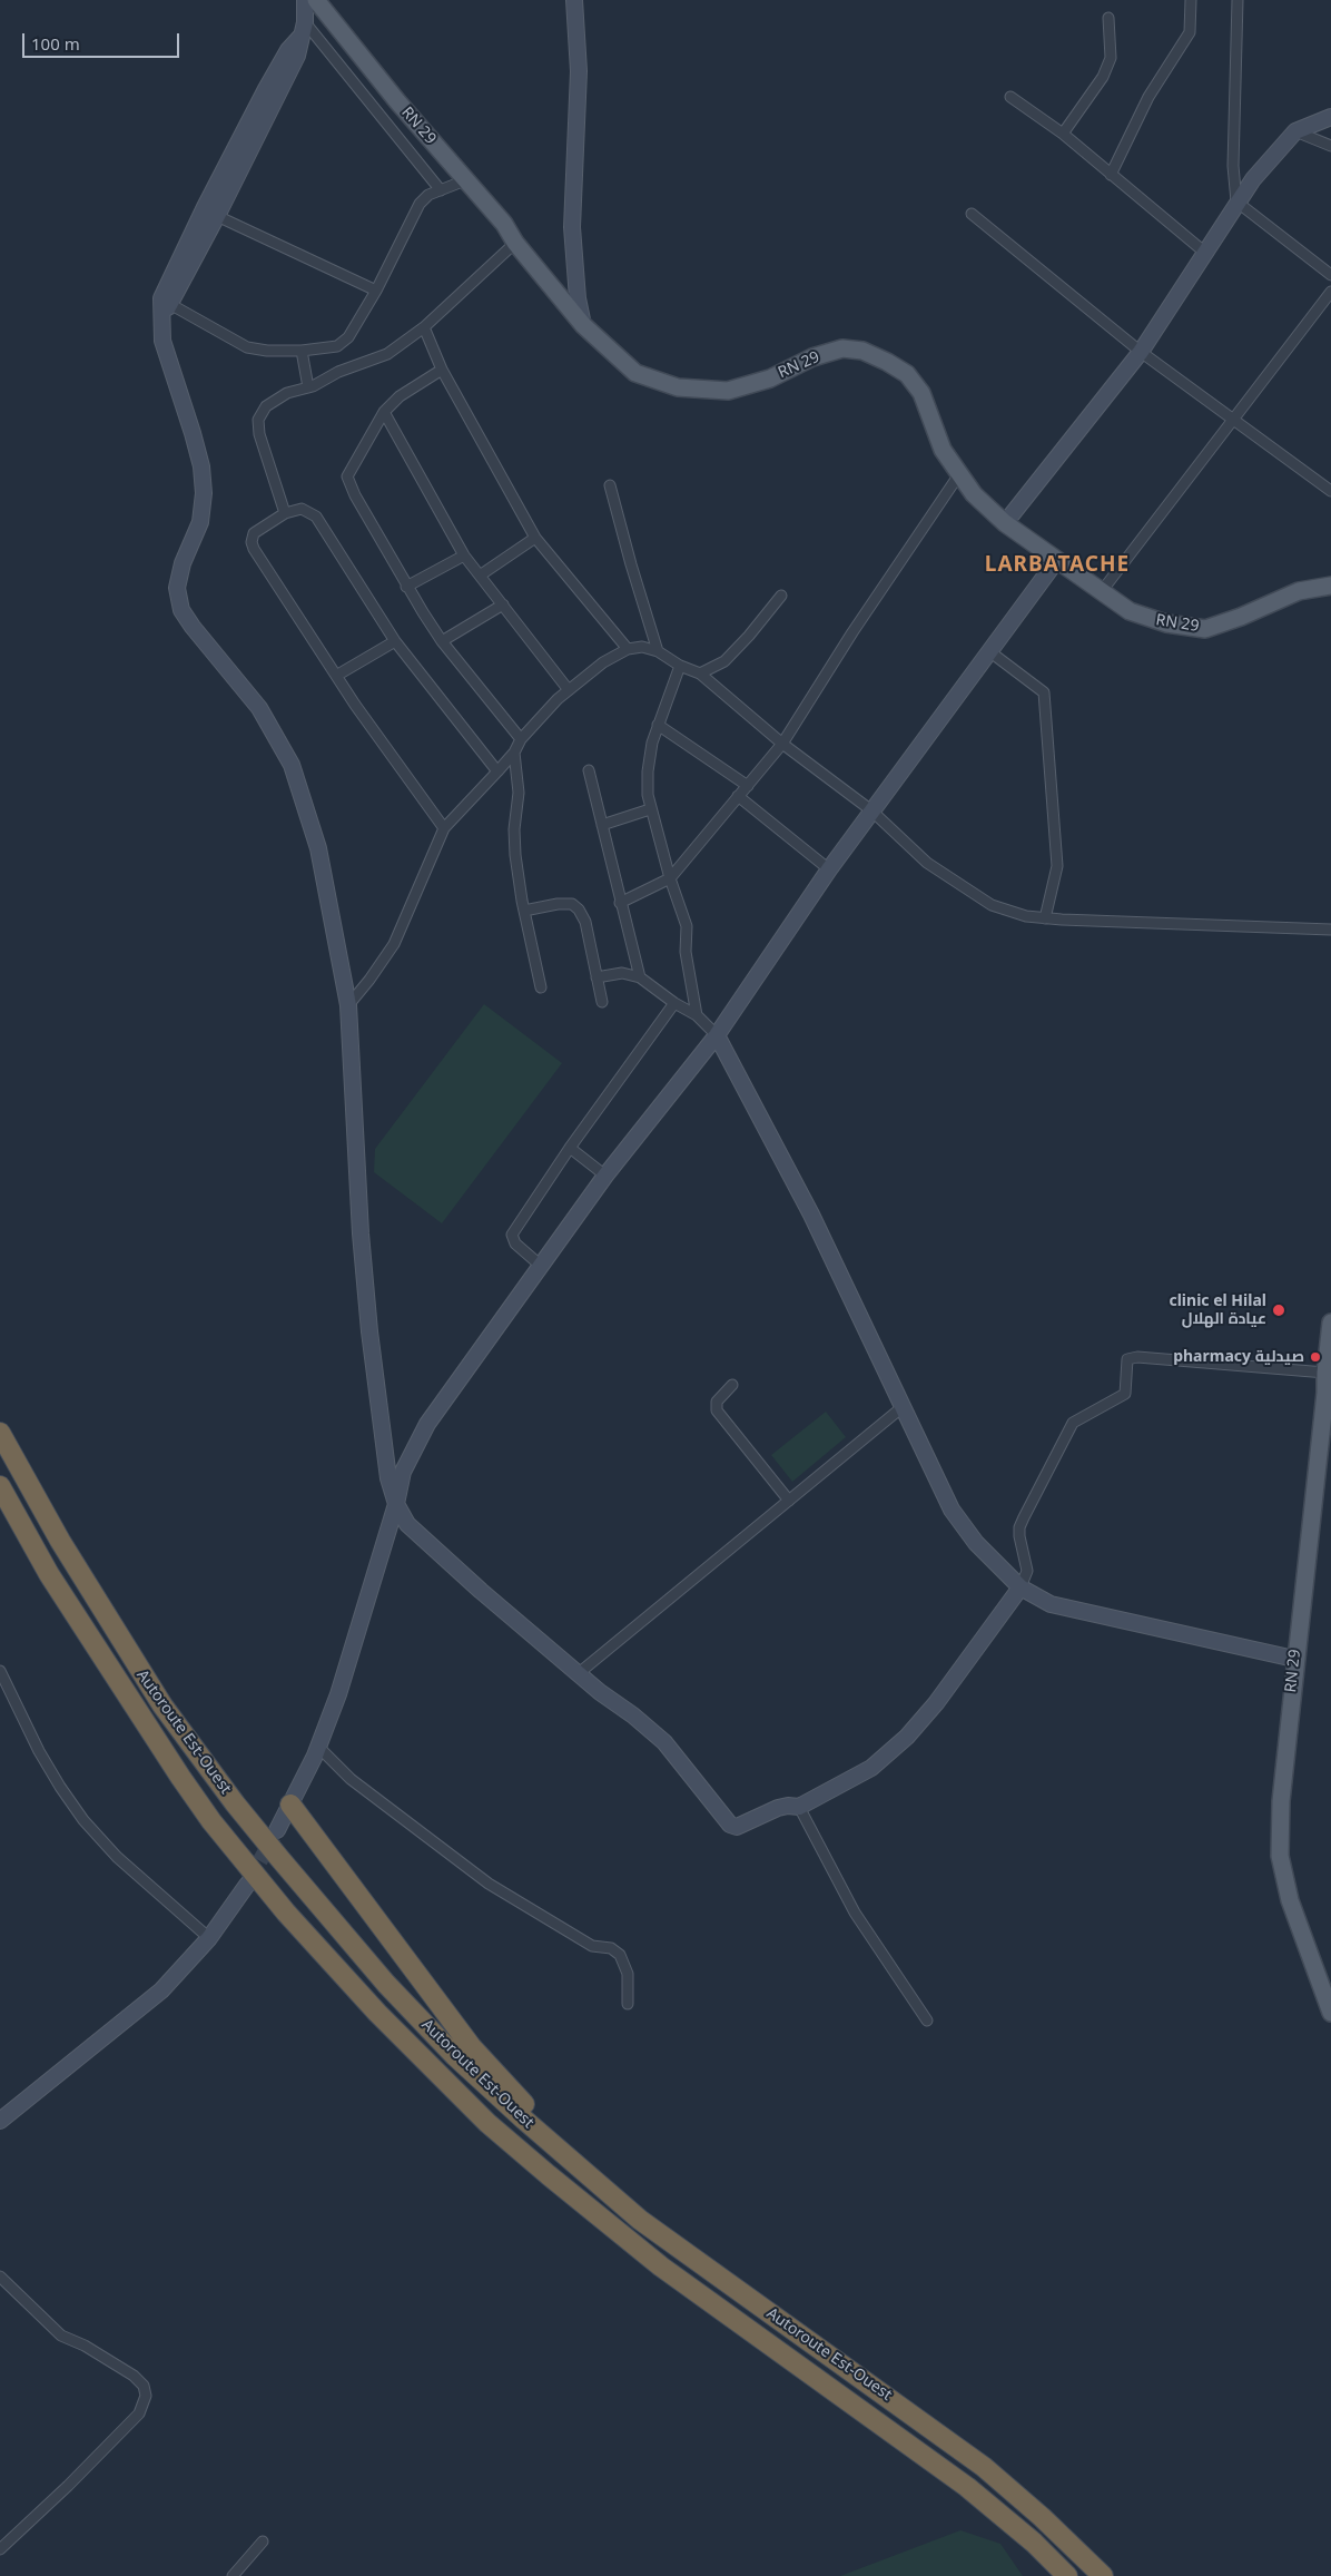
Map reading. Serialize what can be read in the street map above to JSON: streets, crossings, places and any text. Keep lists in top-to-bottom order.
{
  "streets": {
    "highway": ["Autoroute Est-Ouest"],
    "main road": ["RN 29"]
  },
  "districts": ["LARBATACHE"],
  "places": ["clinic el Hilal عيادة الهلال", "pharmacy صيدلية"],
  "scale_bar": "100 m"
}
